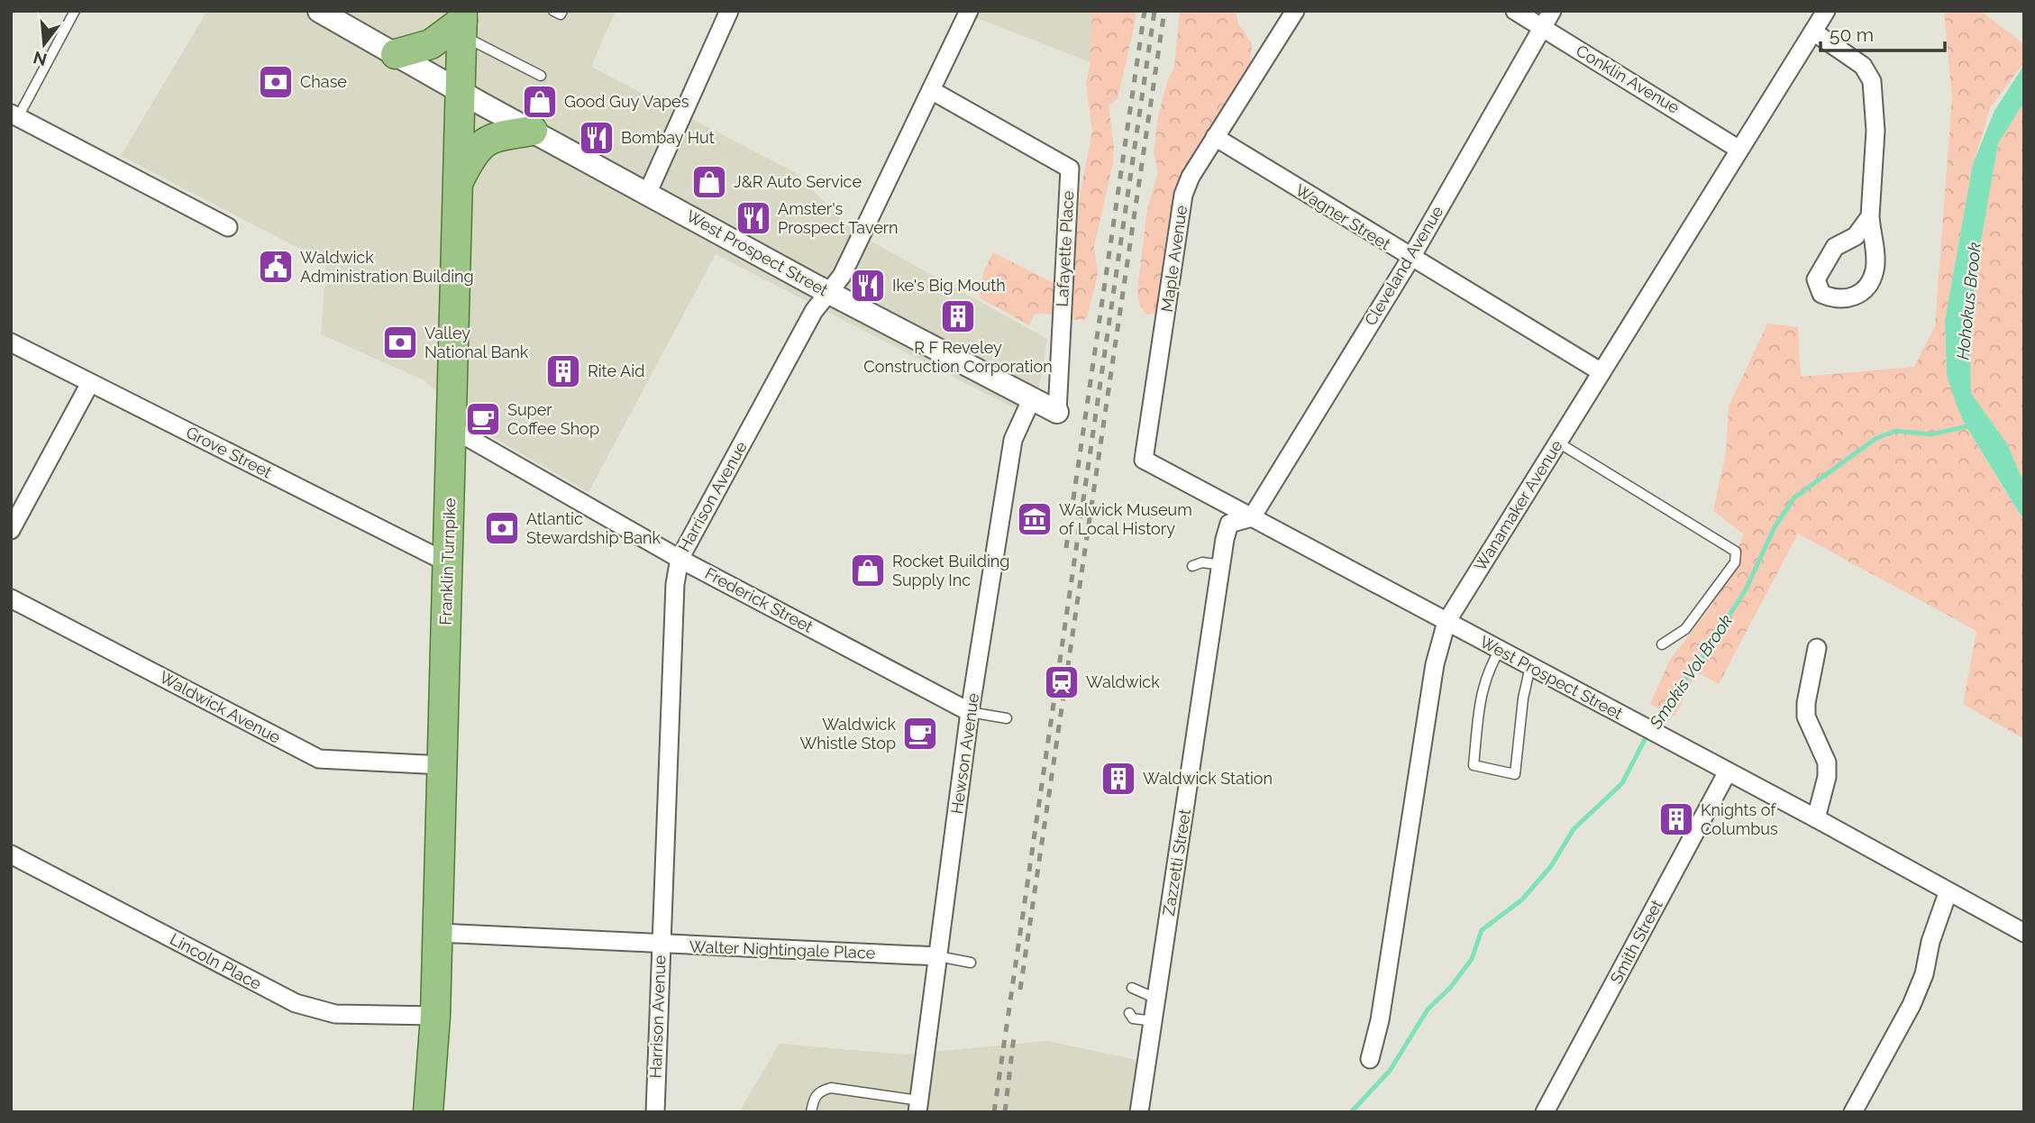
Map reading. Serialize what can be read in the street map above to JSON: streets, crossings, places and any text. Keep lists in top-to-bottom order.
{
  "streets": {
    "main road": ["Franklin Turnpike"],
    "street": [
      "Conklin Avenue",
      "Wagner Street",
      "Lafayette Place",
      "West Prospect Street",
      "Maple Avenue",
      "Cleveland Avenue",
      "Grove Street",
      "Harrison Avenue",
      "Wanamaker Avenue",
      "Frederick Street",
      "Waldwick Avenue",
      "Hewson Avenue",
      "Zazzetti Street",
      "Smith Street",
      "Walter Nightingale Place",
      "Lincoln Place"
    ]
  },
  "crossings": [
    ["Conklin Avenue", "Cleveland Avenue"],
    ["Conklin Avenue", "Wanamaker Avenue"],
    ["Wagner Street", "Maple Avenue"],
    ["Wagner Street", "Cleveland Avenue"],
    ["Wagner Street", "Wanamaker Avenue"],
    ["Lafayette Place", "West Prospect Street"],
    ["Lafayette Place", "Harrison Avenue"],
    ["West Prospect Street", "Maple Avenue"],
    ["West Prospect Street", "Cleveland Avenue"],
    ["West Prospect Street", "Harrison Avenue"],
    ["West Prospect Street", "Wanamaker Avenue"],
    ["West Prospect Street", "Franklin Turnpike"],
    ["West Prospect Street", "Hewson Avenue"],
    ["West Prospect Street", "Zazzetti Street"],
    ["West Prospect Street", "Smith Street"],
    ["Cleveland Avenue", "Zazzetti Street"],
    ["Grove Street", "Franklin Turnpike"],
    ["Harrison Avenue", "Frederick Street"],
    ["Harrison Avenue", "Walter Nightingale Place"],
    ["Franklin Turnpike", "Frederick Street"],
    ["Franklin Turnpike", "Waldwick Avenue"],
    ["Franklin Turnpike", "Walter Nightingale Place"],
    ["Franklin Turnpike", "Lincoln Place"],
    ["Frederick Street", "Hewson Avenue"],
    ["Hewson Avenue", "Walter Nightingale Place"]
  ],
  "water": ["Hohokus Brook", "Smokis Vol Brook"],
  "places": {
    "bank": ["Chase", "Valley National Bank", "Atlantic Stewardship Bank"],
    "shop": ["Good Guy Vapes", "J&R Auto Service", "Rocket Building Supply Inc"],
    "restaurant": ["Bombay Hut", "Amster's Prospect Tavern", "Ike's Big Mouth"],
    "public building": ["Waldwick Administration Building"],
    "building": [
      "R F Reveley Construction Corporation",
      "Rite Aid",
      "Waldwick Station",
      "Knights of Columbus"
    ],
    "cafe": ["Super Coffee Shop", "Waldwick Whistle Stop"],
    "museum": ["Walwick Museum of Local History"],
    "station": ["Waldwick"]
  },
  "scale_bar": "50 m",
  "north": "bottom"
}
